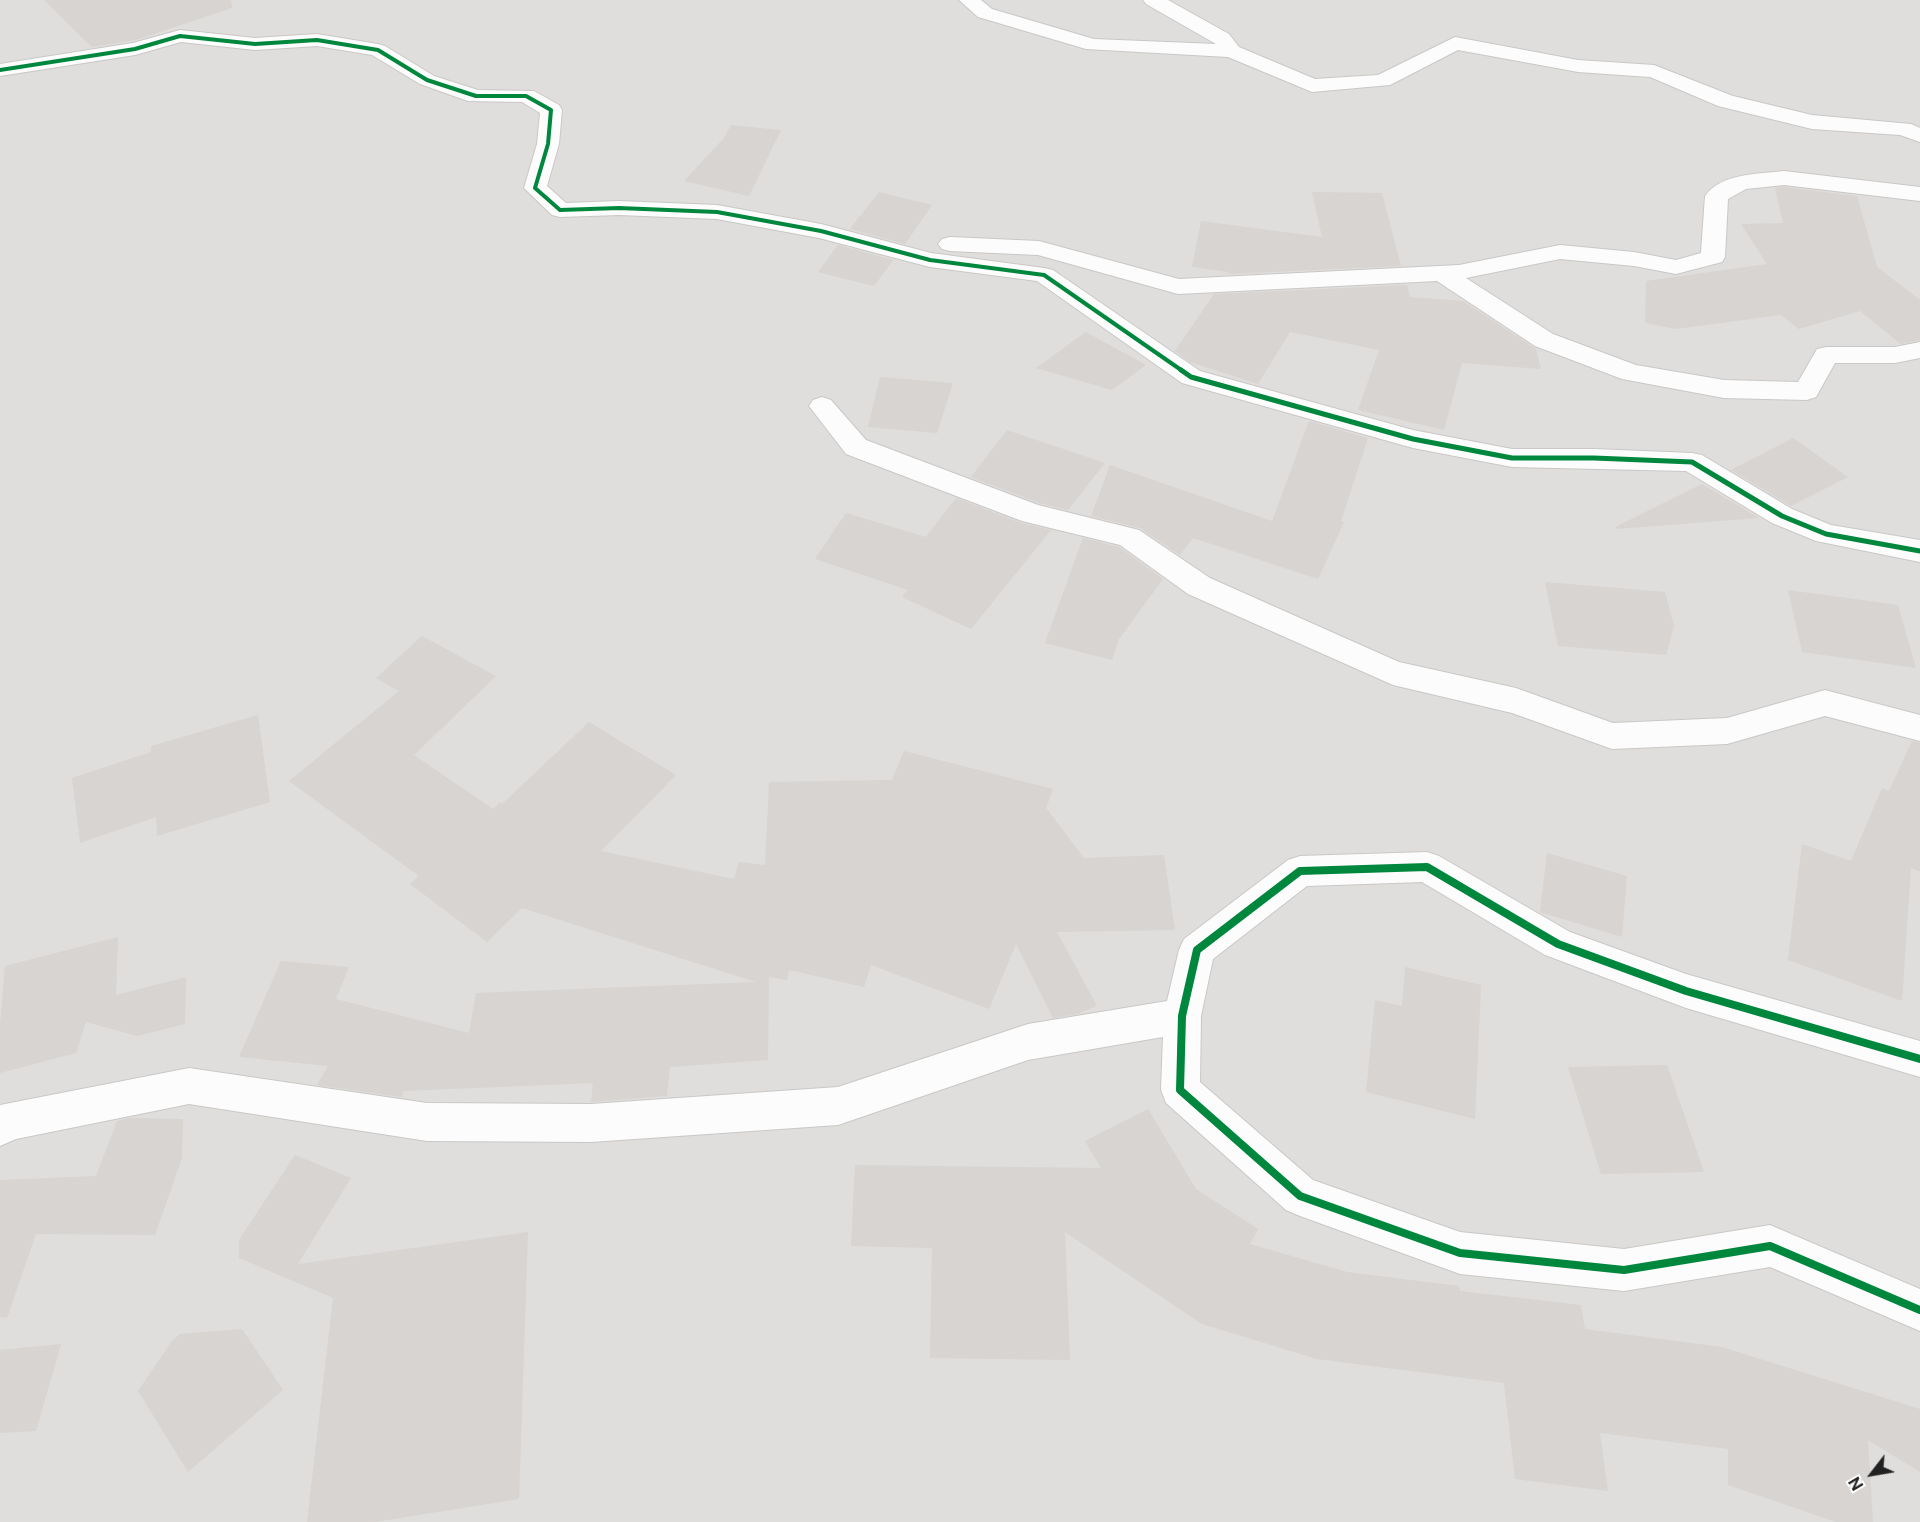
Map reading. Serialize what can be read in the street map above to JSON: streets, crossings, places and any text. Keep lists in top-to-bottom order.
{
  "north": "bottom left"
}
